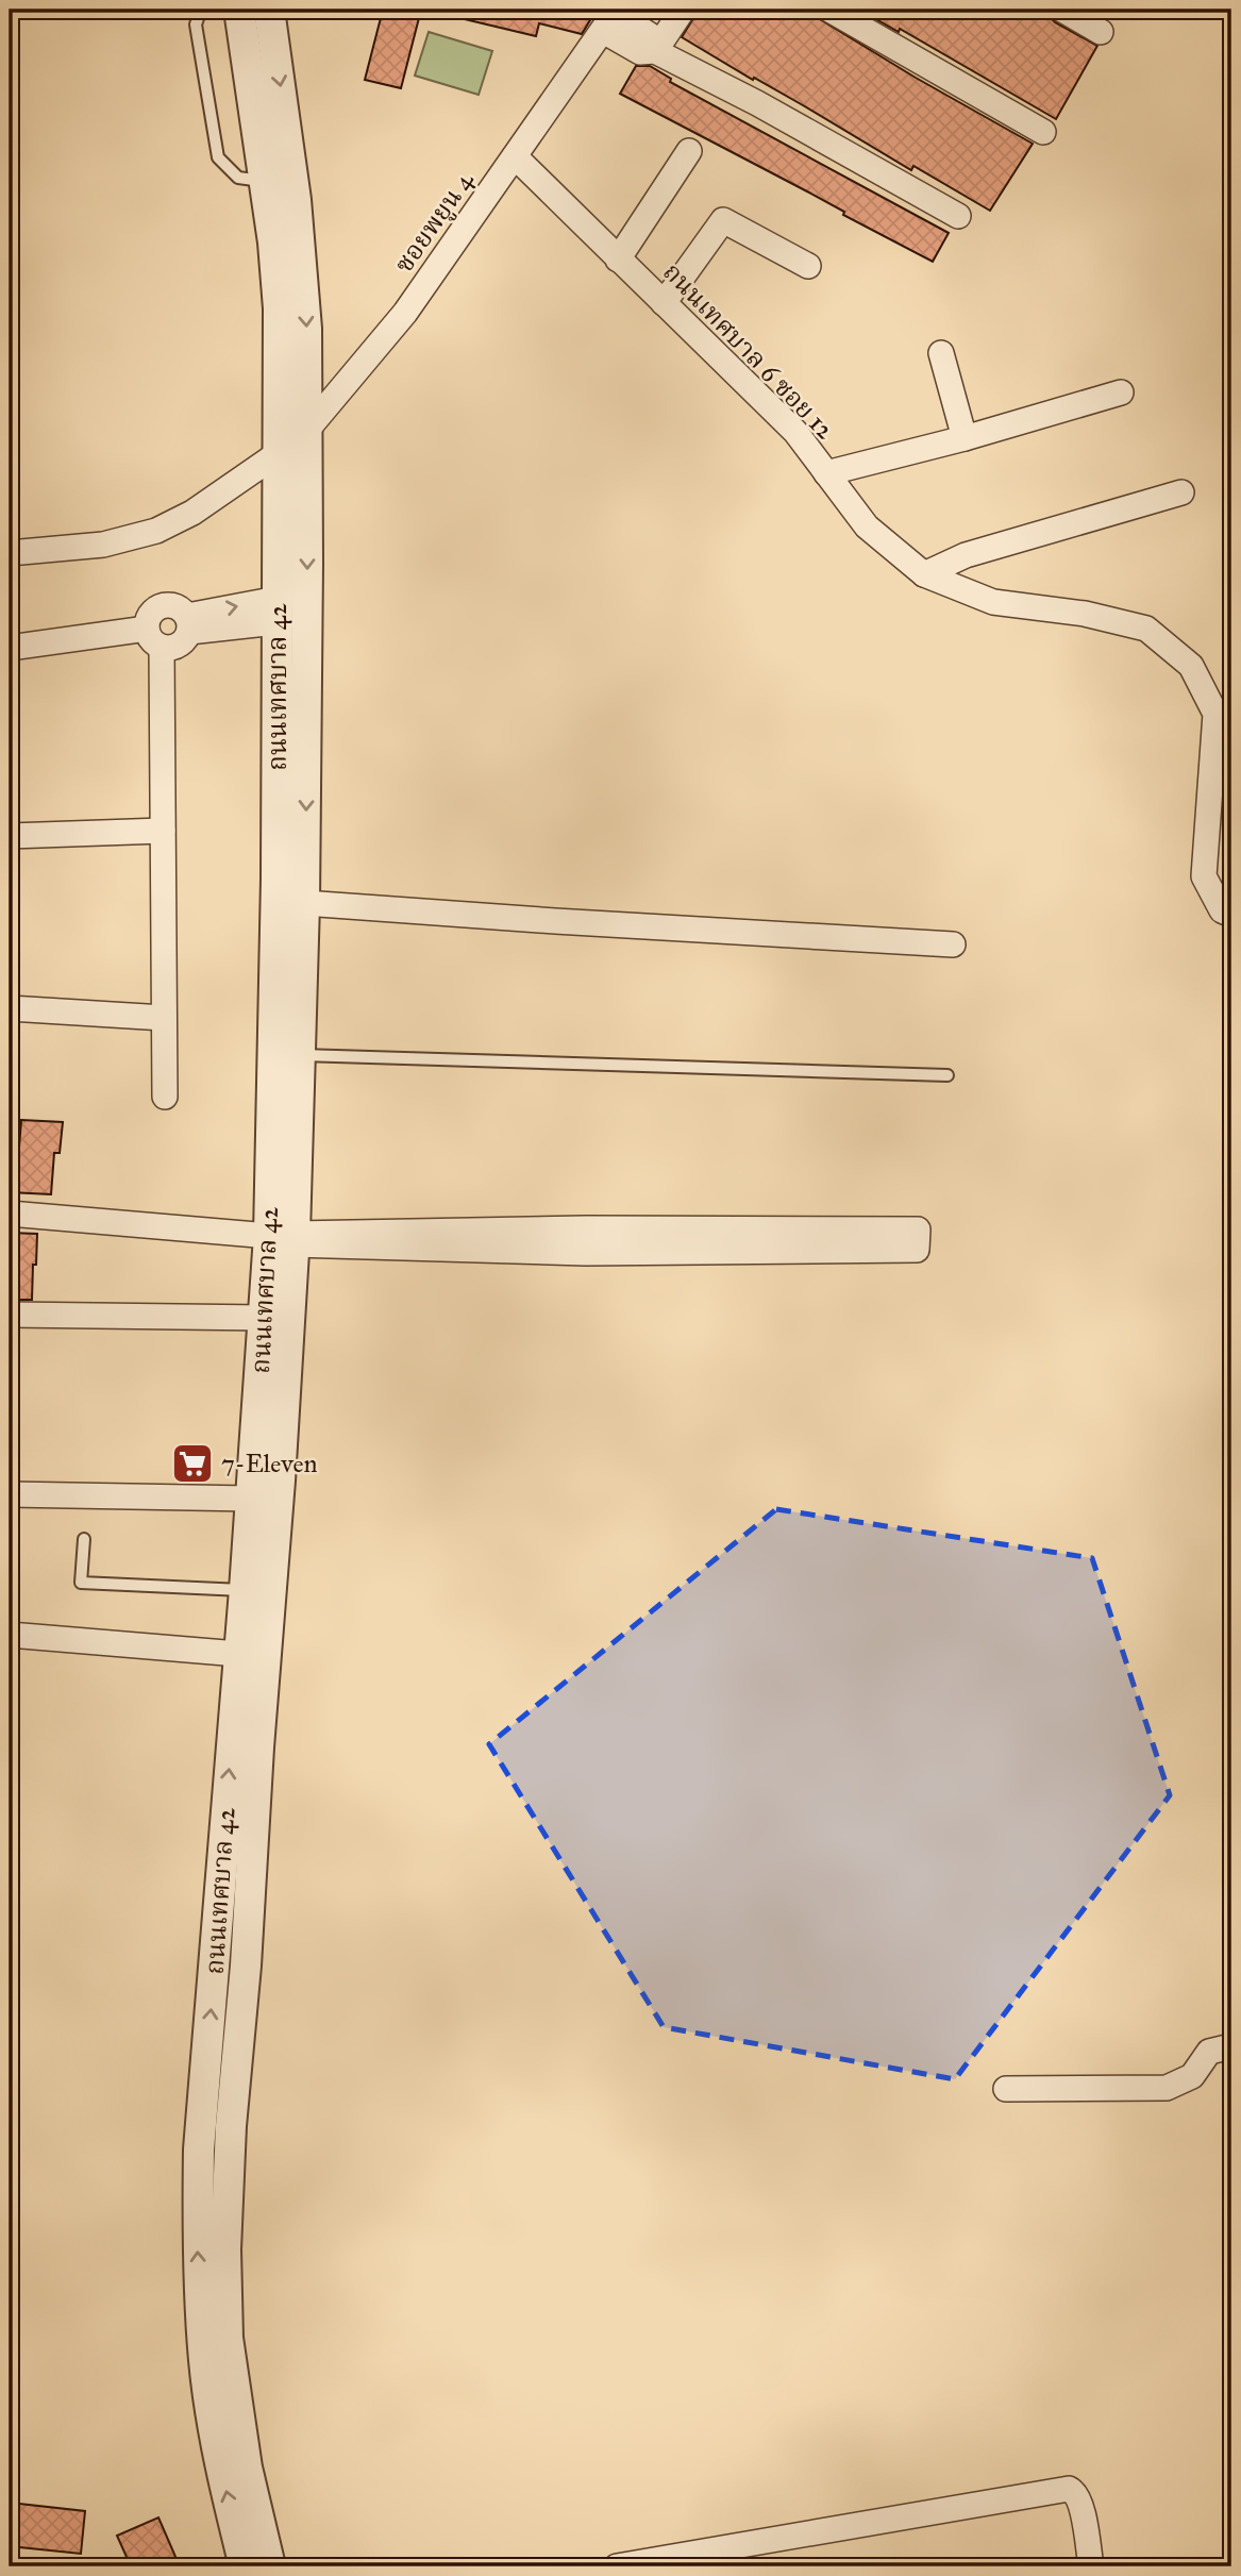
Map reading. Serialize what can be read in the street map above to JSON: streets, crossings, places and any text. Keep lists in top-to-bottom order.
{
  "streets": {
    "street": ["ซอยพยูน 4", "ถนนเทศบาล 6 ซอย 12", "ถนนเทศบาล 42"]
  },
  "crossings": [
    ["ซอยพยูน 4", "ถนนเทศบาล 6 ซอย 12"],
    ["ซอยพยูน 4", "ถนนเทศบาล 42"]
  ],
  "places": {
    "supermarket": ["7-Eleven"]
  }
}
